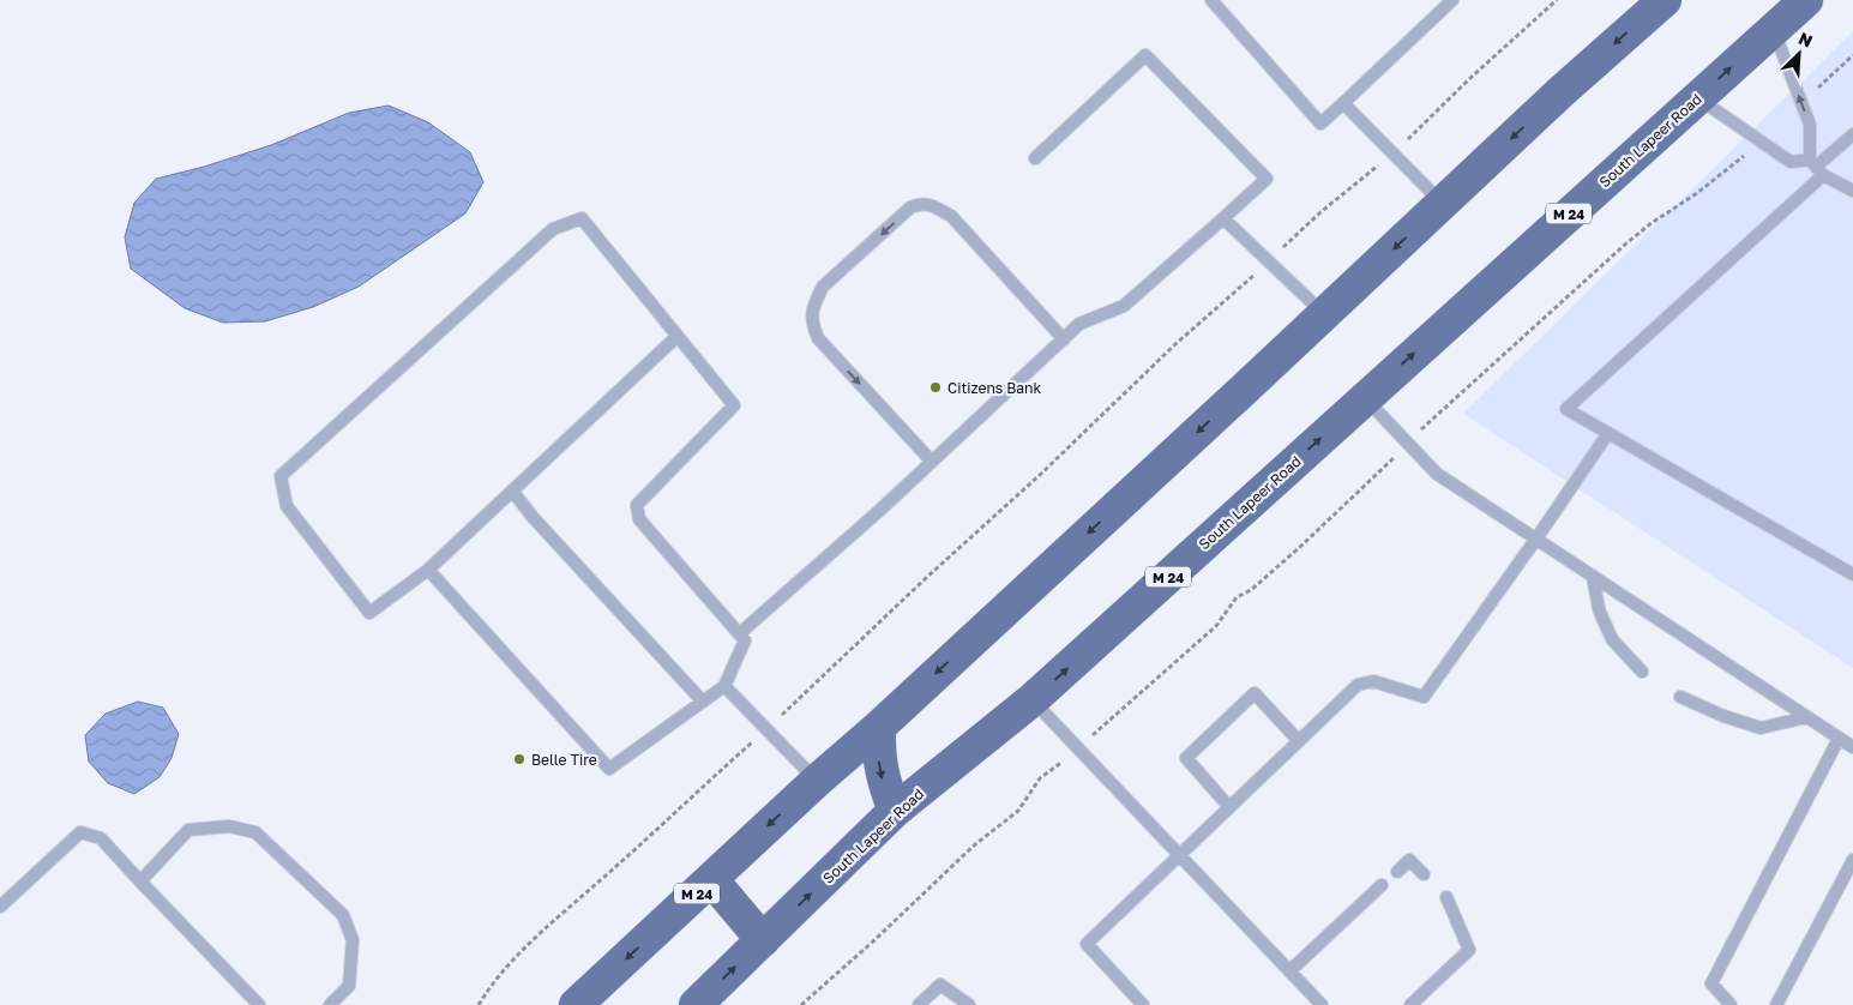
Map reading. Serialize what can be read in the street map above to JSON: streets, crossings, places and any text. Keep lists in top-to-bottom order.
{
  "streets": {
    "main road": ["South Lapeer Road", "M 24"]
  },
  "places": ["Citizens Bank", "Belle Tire"],
  "north": "top right"
}
